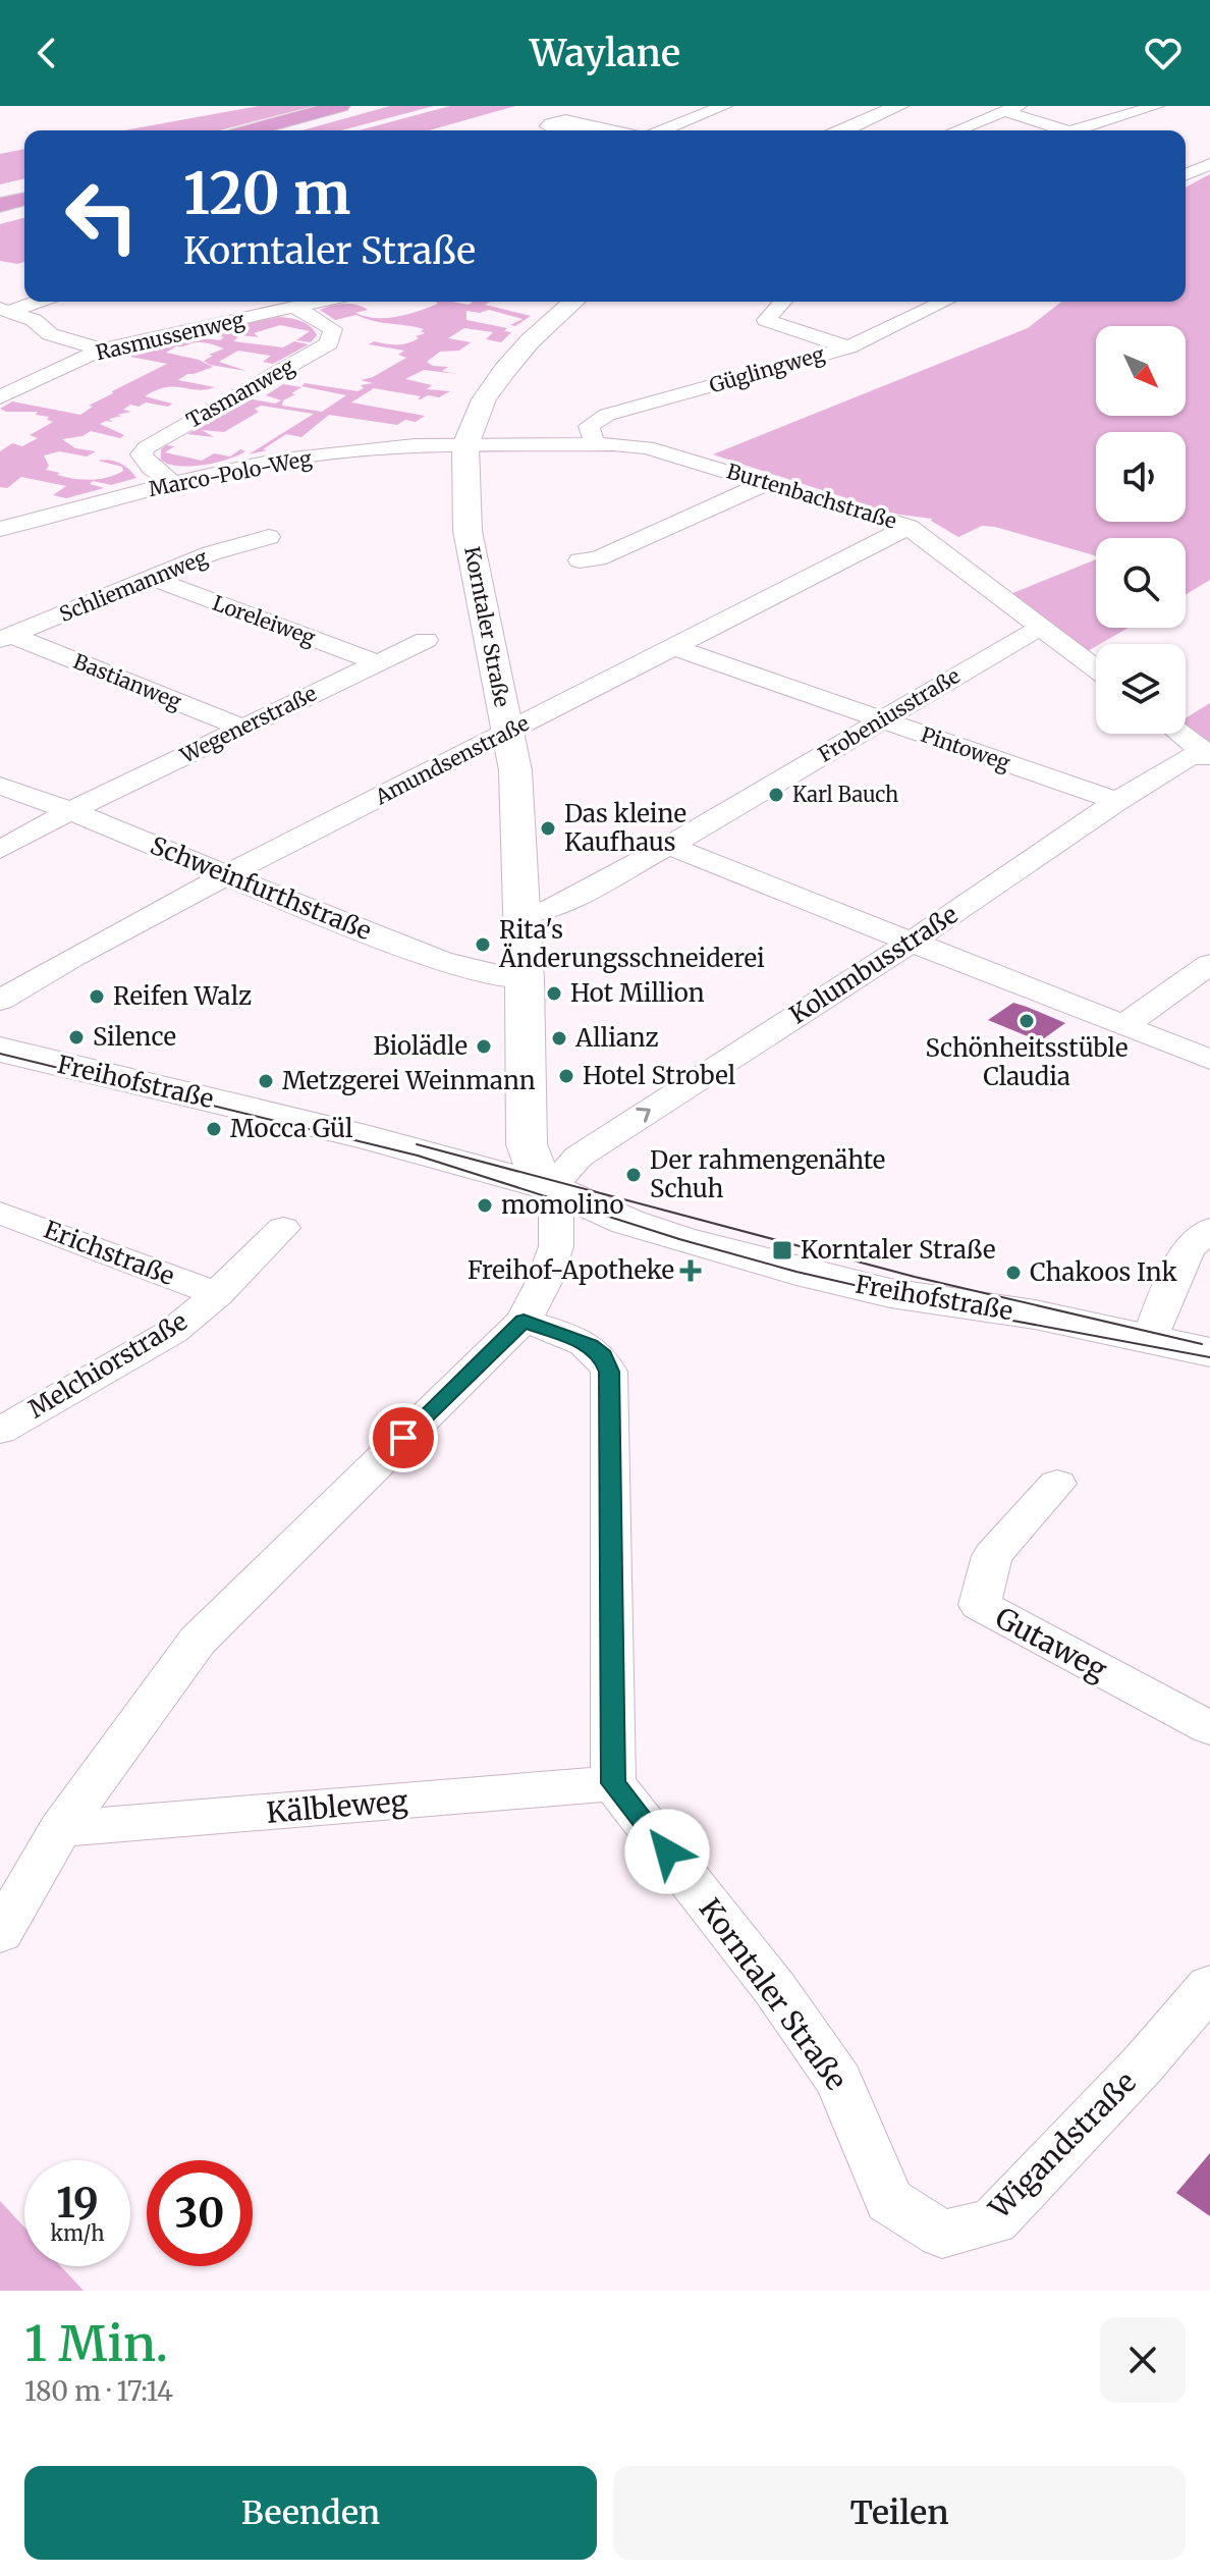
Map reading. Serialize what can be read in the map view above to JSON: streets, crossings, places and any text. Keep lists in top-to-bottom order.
{
  "streets": {
    "street": [
      "Rasmussenweg",
      "Güglingweg",
      "Tasmanweg",
      "Marco-Polo-Weg",
      "Burtenbachstraße",
      "Schliemannweg",
      "Loreleiweg",
      "Korntaler Straße",
      "Bastianweg",
      "Frobeniusstraße",
      "Wegenerstraße",
      "Pintoweg",
      "Amundsenstraße",
      "Schweinfurthstraße",
      "Kolumbusstraße",
      "Freihofstraße",
      "Erichstraße",
      "Melchiorstraße",
      "Gutaweg",
      "Kälbleweg",
      "Wigandstraße"
    ]
  },
  "crossings": [
    ["Rasmussenweg", "Tasmanweg"],
    ["Güglingweg", "Burtenbachstraße"],
    ["Tasmanweg", "Marco-Polo-Weg"],
    ["Marco-Polo-Weg", "Burtenbachstraße"],
    ["Marco-Polo-Weg", "Korntaler Straße"],
    ["Burtenbachstraße", "Korntaler Straße"],
    ["Burtenbachstraße", "Frobeniusstraße"],
    ["Burtenbachstraße", "Amundsenstraße"],
    ["Schliemannweg", "Loreleiweg"],
    ["Schliemannweg", "Bastianweg"],
    ["Loreleiweg", "Wegenerstraße"],
    ["Korntaler Straße", "Frobeniusstraße"],
    ["Korntaler Straße", "Amundsenstraße"],
    ["Korntaler Straße", "Schweinfurthstraße"],
    ["Korntaler Straße", "Kolumbusstraße"],
    ["Korntaler Straße", "Freihofstraße"],
    ["Korntaler Straße", "Kälbleweg"],
    ["Korntaler Straße", "Wigandstraße"],
    ["Bastianweg", "Wegenerstraße"],
    ["Frobeniusstraße", "Pintoweg"],
    ["Wegenerstraße", "Schweinfurthstraße"],
    ["Pintoweg", "Amundsenstraße"],
    ["Pintoweg", "Kolumbusstraße"],
    ["Amundsenstraße", "Schweinfurthstraße"],
    ["Kolumbusstraße", "Freihofstraße"],
    ["Erichstraße", "Melchiorstraße"]
  ],
  "one_way": ["Kolumbusstraße"],
  "places": {
    "other": [
      "Karl Bauch",
      "Das kleine Kaufhaus",
      "Rita's Änderungsschneiderei",
      "Hot Million",
      "Reifen Walz",
      "Schönheitsstüble Claudia",
      "Silence",
      "Allianz",
      "Biolädle",
      "Hotel Strobel",
      "Metzgerei Weinmann",
      "Mocca Gül",
      "Der rahmengenähte Schuh",
      "momolino",
      "Chakoos Ink"
    ],
    "transit": ["Korntaler Straße"],
    "health": ["Freihof-Apotheke"]
  },
  "north": "bottom right",
  "page": {
    "header": "Waylane",
    "turn": ["120 m", "Korntaler Straße"],
    "speed": "19 km/h",
    "limit": "30",
    "heading": ["1 Min.", "180 m · 17:14"],
    "buttons": ["Beenden", "Teilen"]
  }
}
